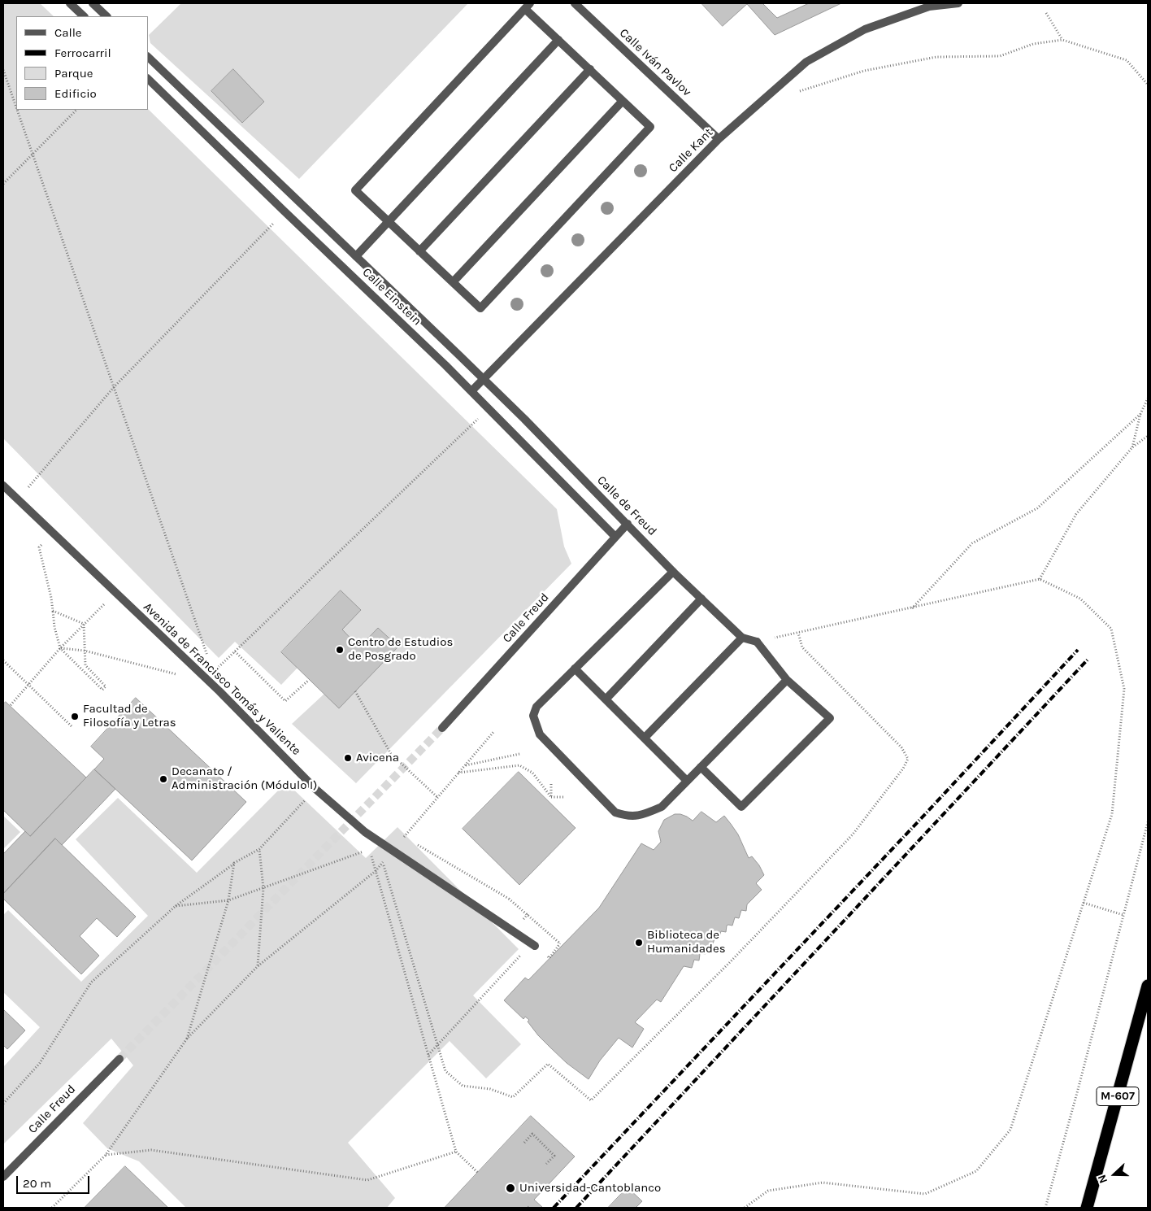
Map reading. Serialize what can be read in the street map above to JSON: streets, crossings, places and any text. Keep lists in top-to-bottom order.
{
  "streets": {
    "highway": ["M-607"],
    "street": [
      "Calle Iván Pavlov",
      "Calle Kant",
      "Calle Einstein",
      "Calle de Freud",
      "Calle Freud",
      "Avenida de Francisco Tomás y Valiente"
    ]
  },
  "crossings": [
    ["Calle Iván Pavlov", "Calle Kant"],
    ["Calle Kant", "Calle Einstein"],
    ["Calle Kant", "Calle de Freud"],
    ["Calle Einstein", "Calle de Freud"],
    ["Calle Einstein", "Calle Freud"],
    ["Calle de Freud", "Calle Freud"]
  ],
  "places": [
    "Centro de Estudios de Posgrado",
    "Facultad de Filosofía y Letras",
    "Avicena",
    "Decanato / Administración (Módulo I)",
    "Biblioteca de Humanidades",
    "Universidad-Cantoblanco"
  ],
  "legend": [
    "Calle",
    "Ferrocarril",
    "Parque",
    "Edificio"
  ],
  "scale_bar": "20 m",
  "north": "left"
}
